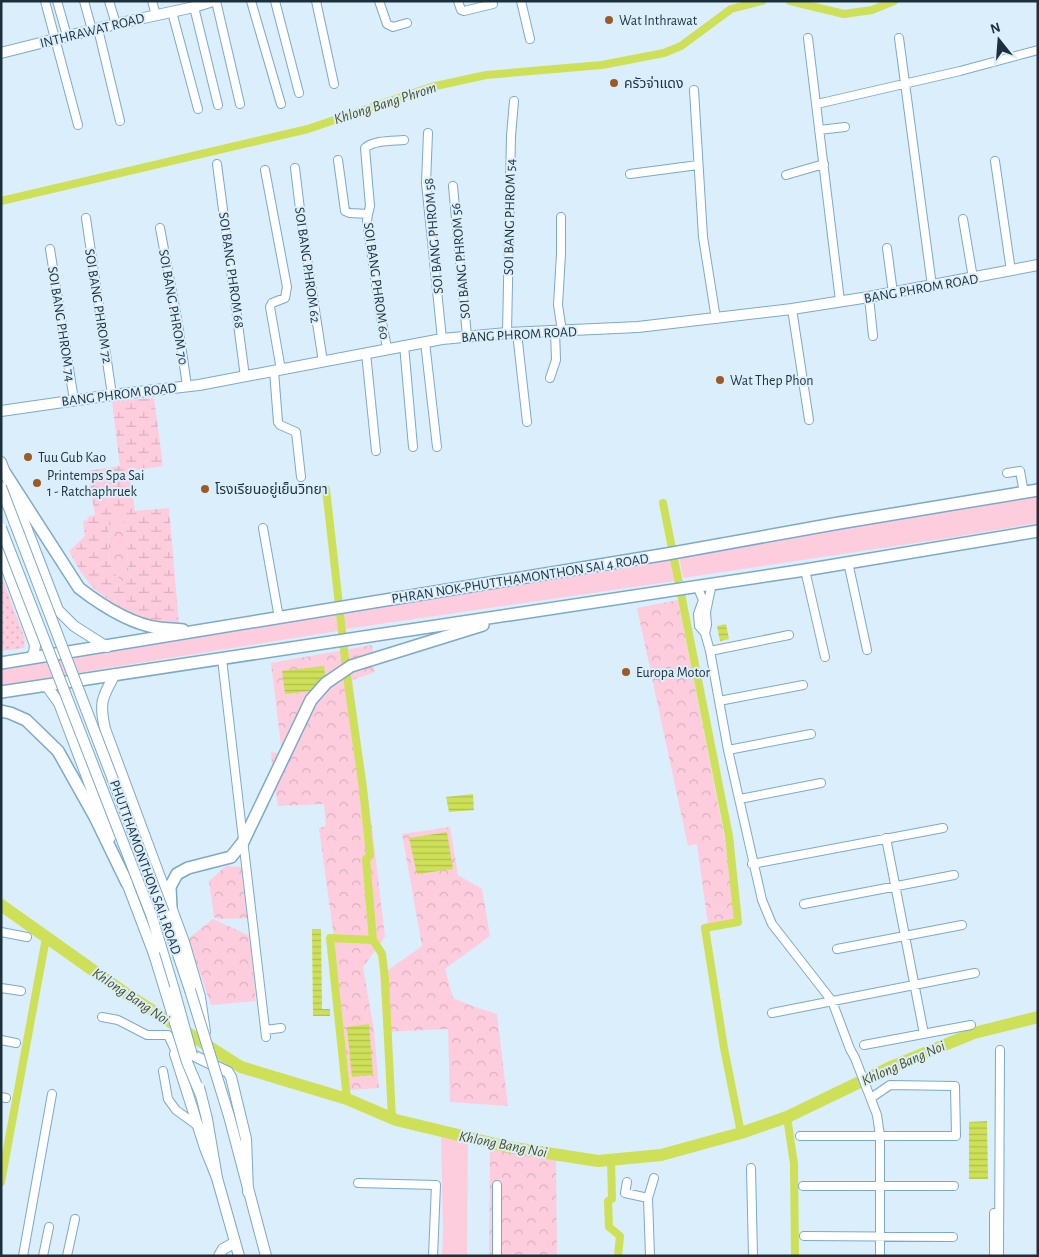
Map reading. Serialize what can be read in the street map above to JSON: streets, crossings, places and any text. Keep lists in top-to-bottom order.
{
  "streets": {
    "main road": [
      "INTHRAWAT ROAD",
      "BANG PHROM ROAD",
      "PHRAN NOK-PHUTTHAMONTHON SAI 4 ROAD",
      "PHUTTHAMONTHON SAI 1 ROAD"
    ],
    "street": [
      "SOI BANG PHROM 54",
      "SOI BANG PHROM 58",
      "SOI BANG PHROM 56",
      "SOI BANG PHROM 62",
      "SOI BANG PHROM 68",
      "SOI BANG PHROM 60",
      "SOI BANG PHROM 72",
      "SOI BANG PHROM 70",
      "SOI BANG PHROM 74"
    ]
  },
  "crossings": [
    ["SOI BANG PHROM 54", "BANG PHROM ROAD"],
    ["SOI BANG PHROM 58", "BANG PHROM ROAD"],
    ["SOI BANG PHROM 56", "BANG PHROM ROAD"],
    ["SOI BANG PHROM 62", "BANG PHROM ROAD"],
    ["SOI BANG PHROM 68", "BANG PHROM ROAD"],
    ["SOI BANG PHROM 60", "BANG PHROM ROAD"],
    ["BANG PHROM ROAD", "SOI BANG PHROM 72"],
    ["BANG PHROM ROAD", "SOI BANG PHROM 70"],
    ["BANG PHROM ROAD", "SOI BANG PHROM 74"]
  ],
  "water": ["Khlong Bang Phrom", "Khlong Bang Noi"],
  "places": [
    "Wat Inthrawat",
    "ครัวจ่าแดง",
    "Wat Thep Phon",
    "Tuu Gub Kao",
    "Printemps Spa Sai 1 - Ratchaphruek",
    "โรงเรียนอยู่เย็นวิทยา",
    "Europa Motor"
  ],
  "north": "top"
}
